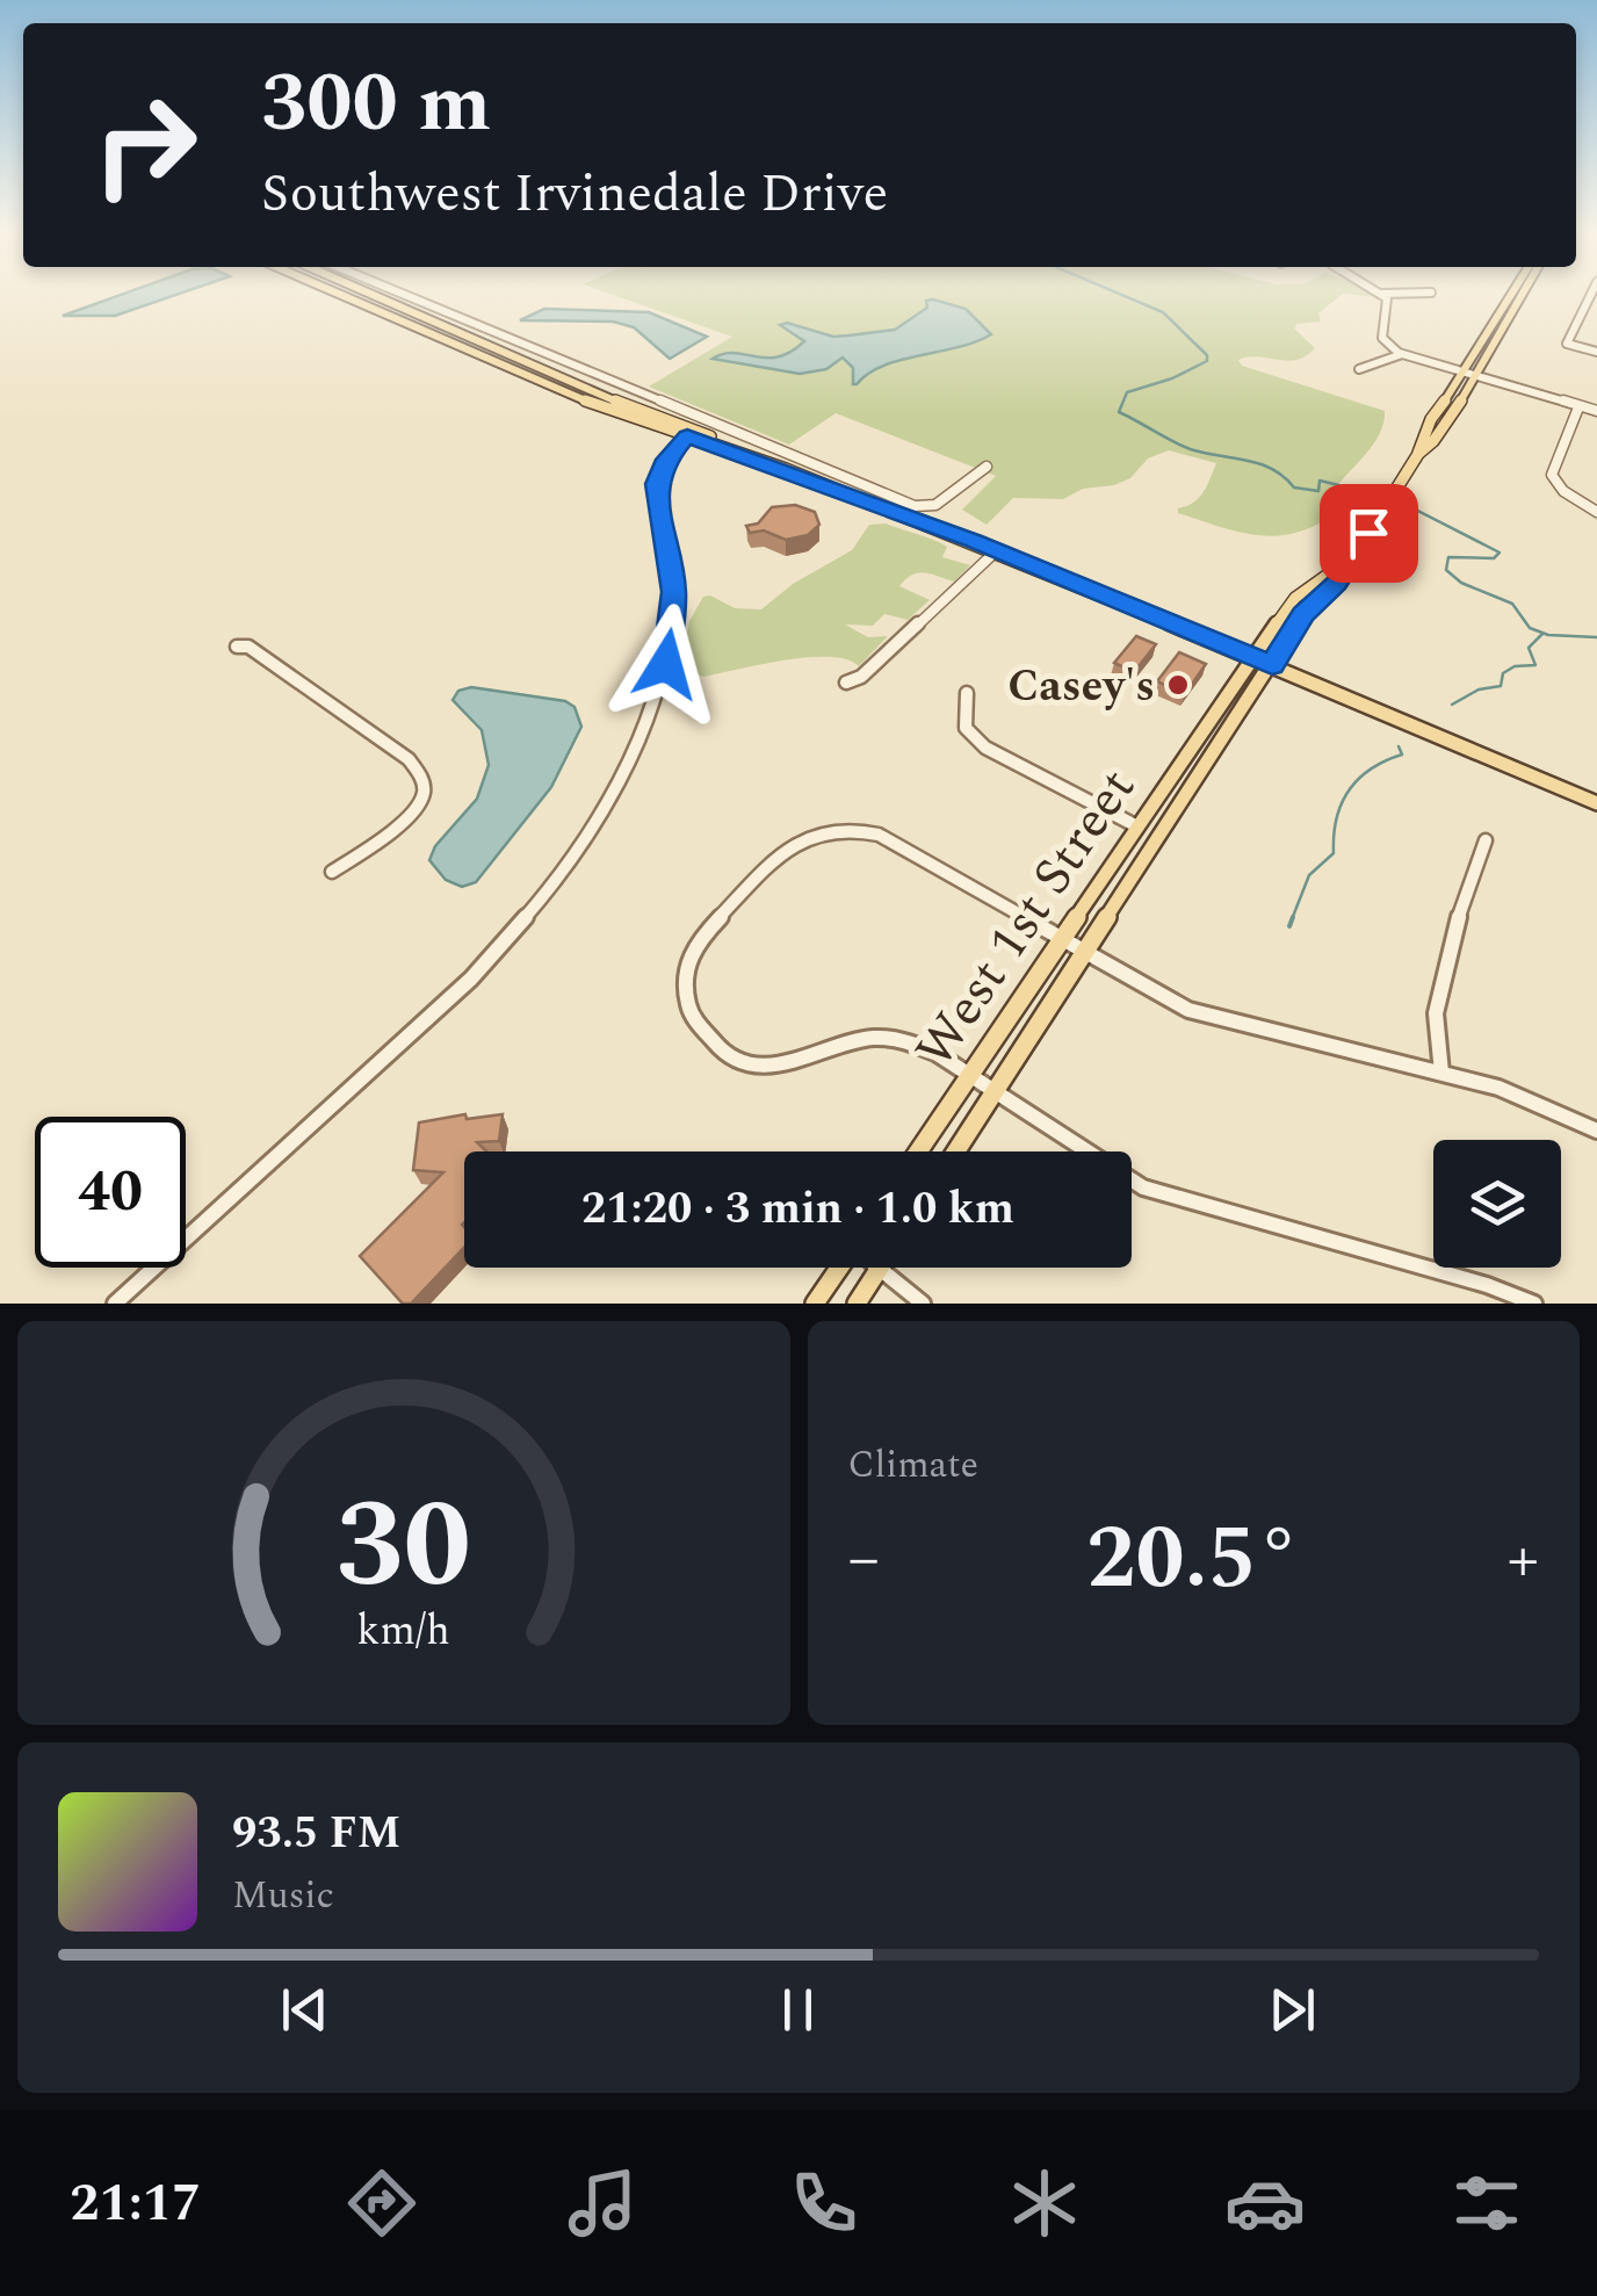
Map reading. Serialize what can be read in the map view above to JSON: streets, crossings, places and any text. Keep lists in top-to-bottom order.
{
  "streets": {
    "main road": ["West 1st Street"]
  },
  "places": ["Casey's"],
  "page": {
    "turn": ["300 m", "Southwest Irvinedale Drive"],
    "limit": "40",
    "trip": "21:20 · 3 min · 1.0 km",
    "tile": "Climate",
    "heat": ["−", "20.5°", "+"],
    "song": ["93.5 FM", "Music"],
    "tabs": "21:17",
    "gauge": ["30", "km/h"]
  }
}
